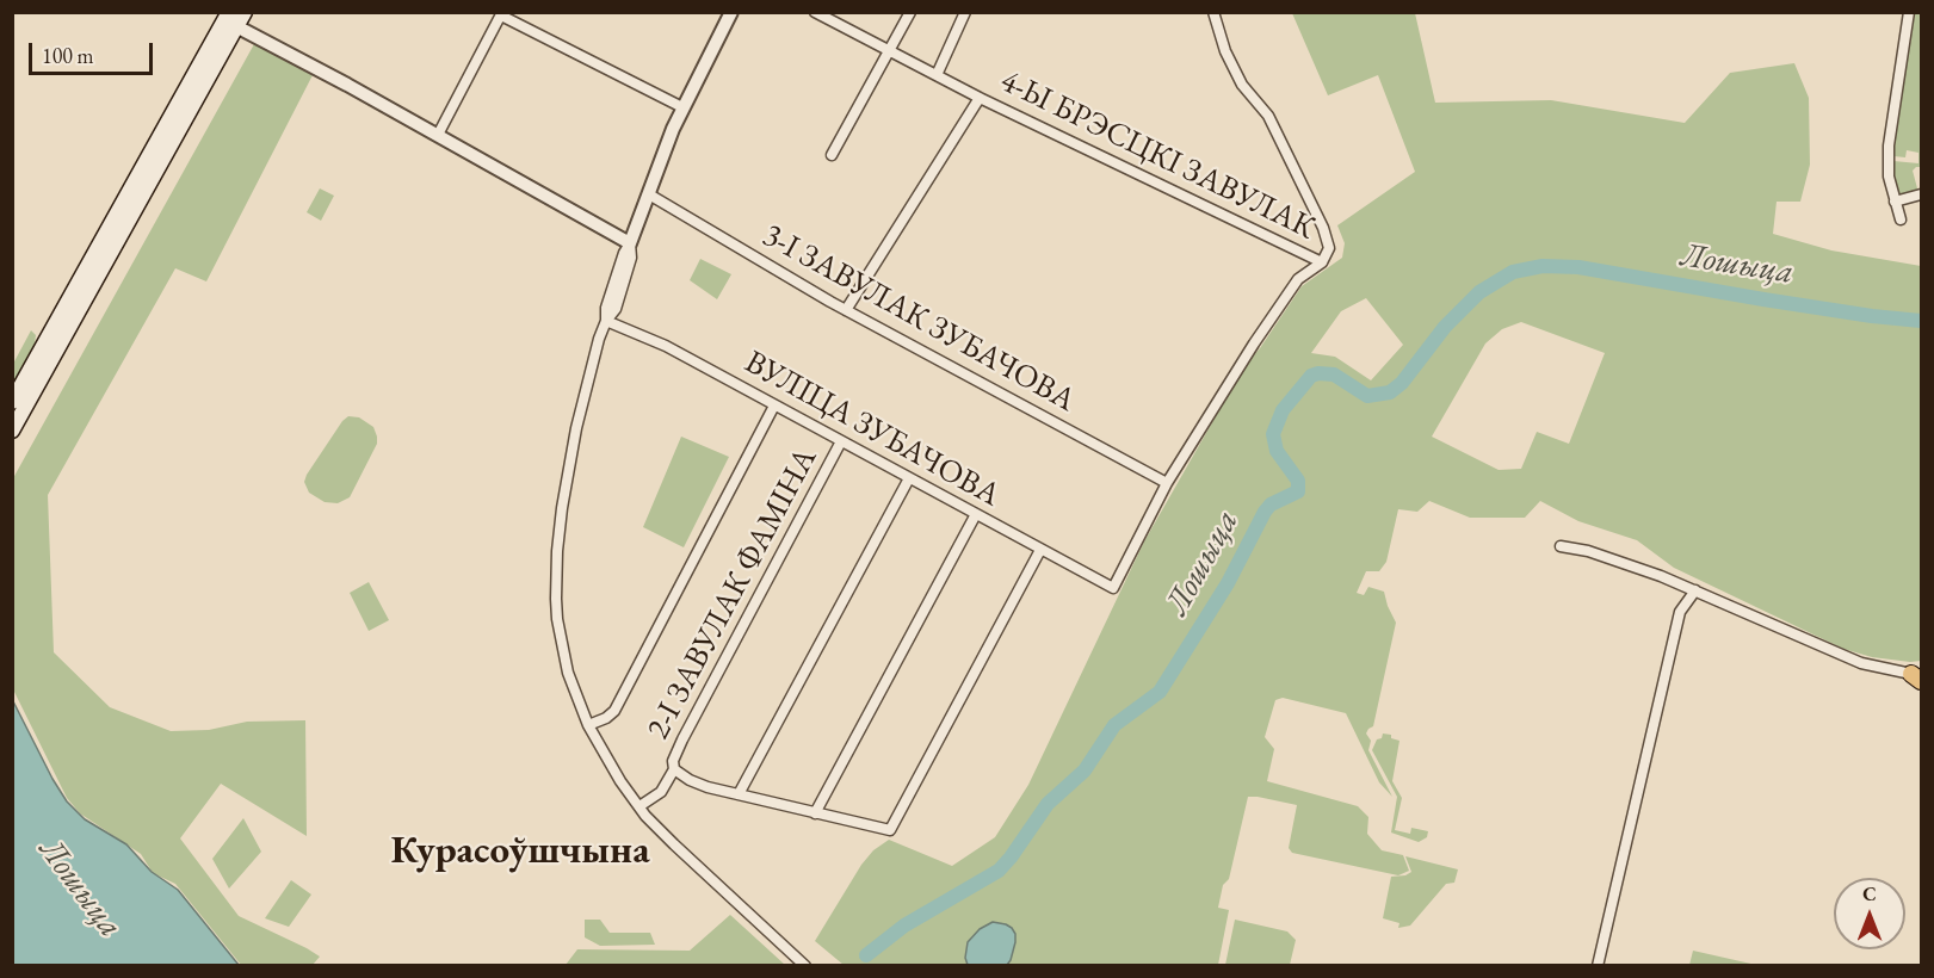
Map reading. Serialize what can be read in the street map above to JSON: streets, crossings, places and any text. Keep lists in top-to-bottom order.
{
  "streets": {
    "street": [
      "4-Ы БРЭСЦКІ ЗАВУЛАК",
      "3-І ЗАВУЛАК ЗУБАЧОВА",
      "ВУЛІЦА ЗУБАЧОВА",
      "2-І ЗАВУЛАК ФАМІНА"
    ]
  },
  "crossings": [
    ["4-Ы БРЭСЦКІ ЗАВУЛАК", "3-І ЗАВУЛАК ЗУБАЧОВА"],
    ["4-Ы БРЭСЦКІ ЗАВУЛАК", "ВУЛІЦА ЗУБАЧОВА"],
    ["ВУЛІЦА ЗУБАЧОВА", "2-І ЗАВУЛАК ФАМІНА"]
  ],
  "districts": ["Курасоўшчына"],
  "water": ["Лошыца"],
  "scale_bar": "100 m",
  "north": "top"
}
